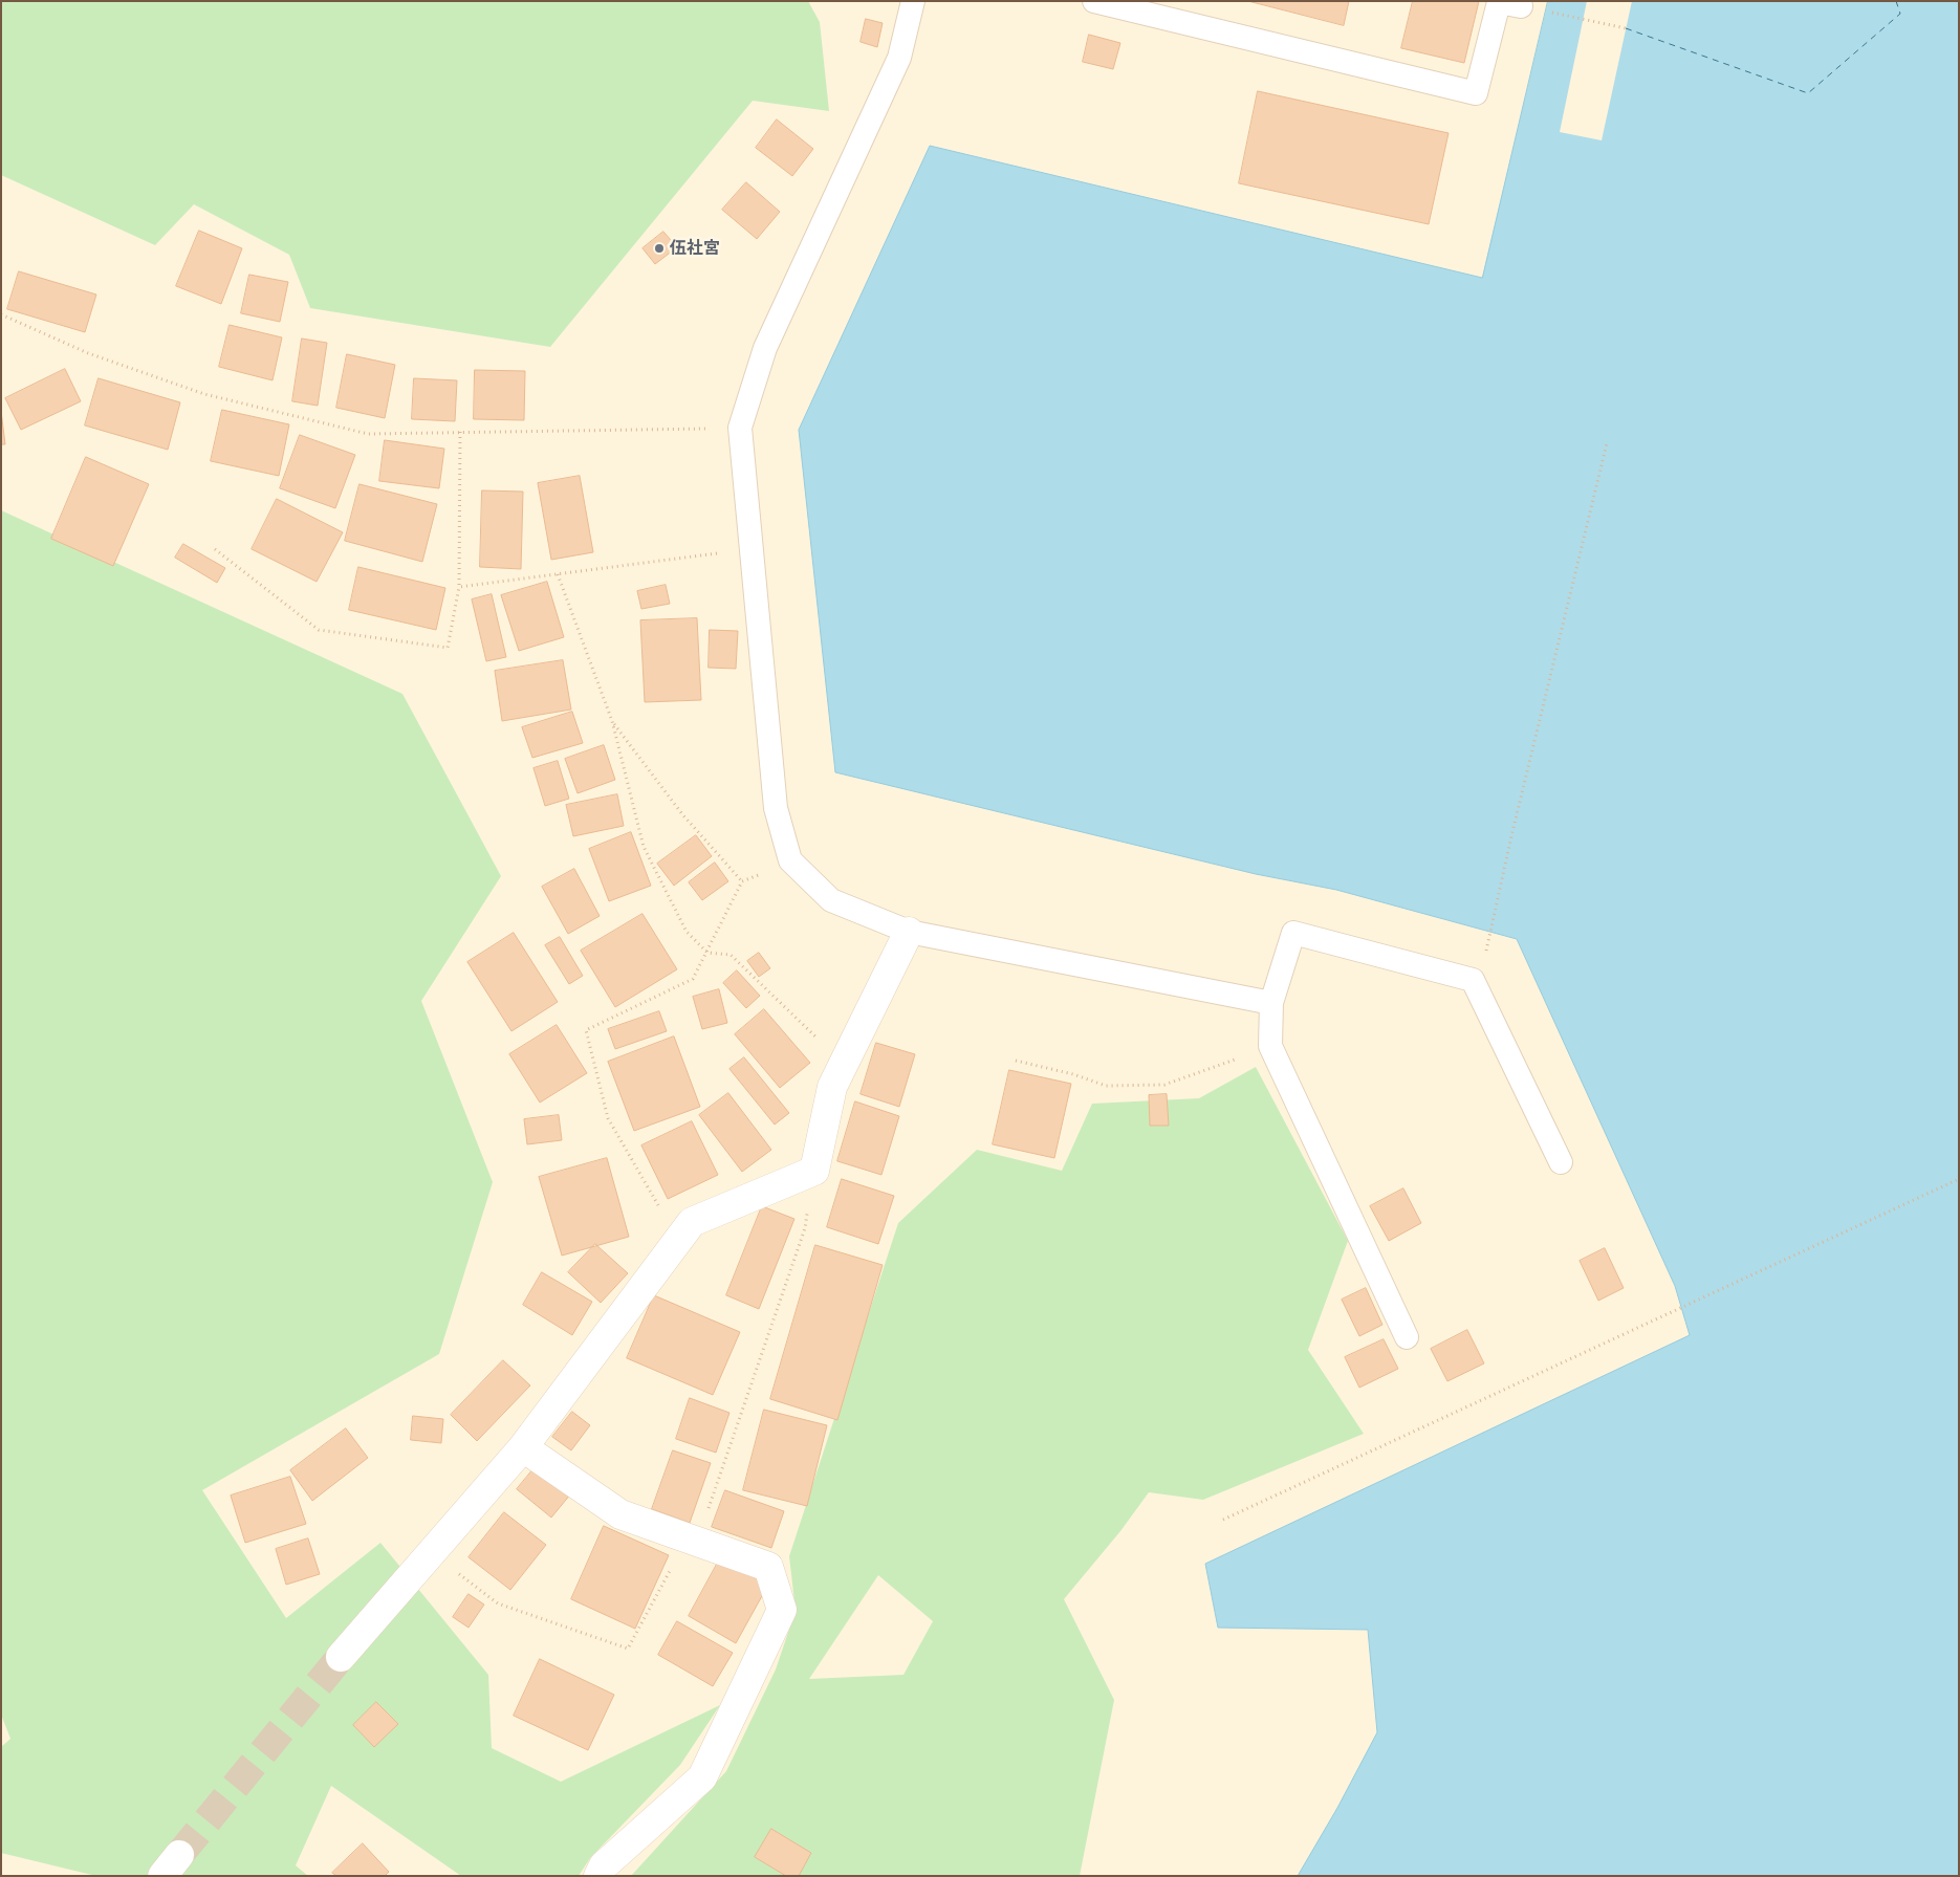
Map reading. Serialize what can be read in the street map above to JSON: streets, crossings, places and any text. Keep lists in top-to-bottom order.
{
  "places": ["伍社宮"]
}
